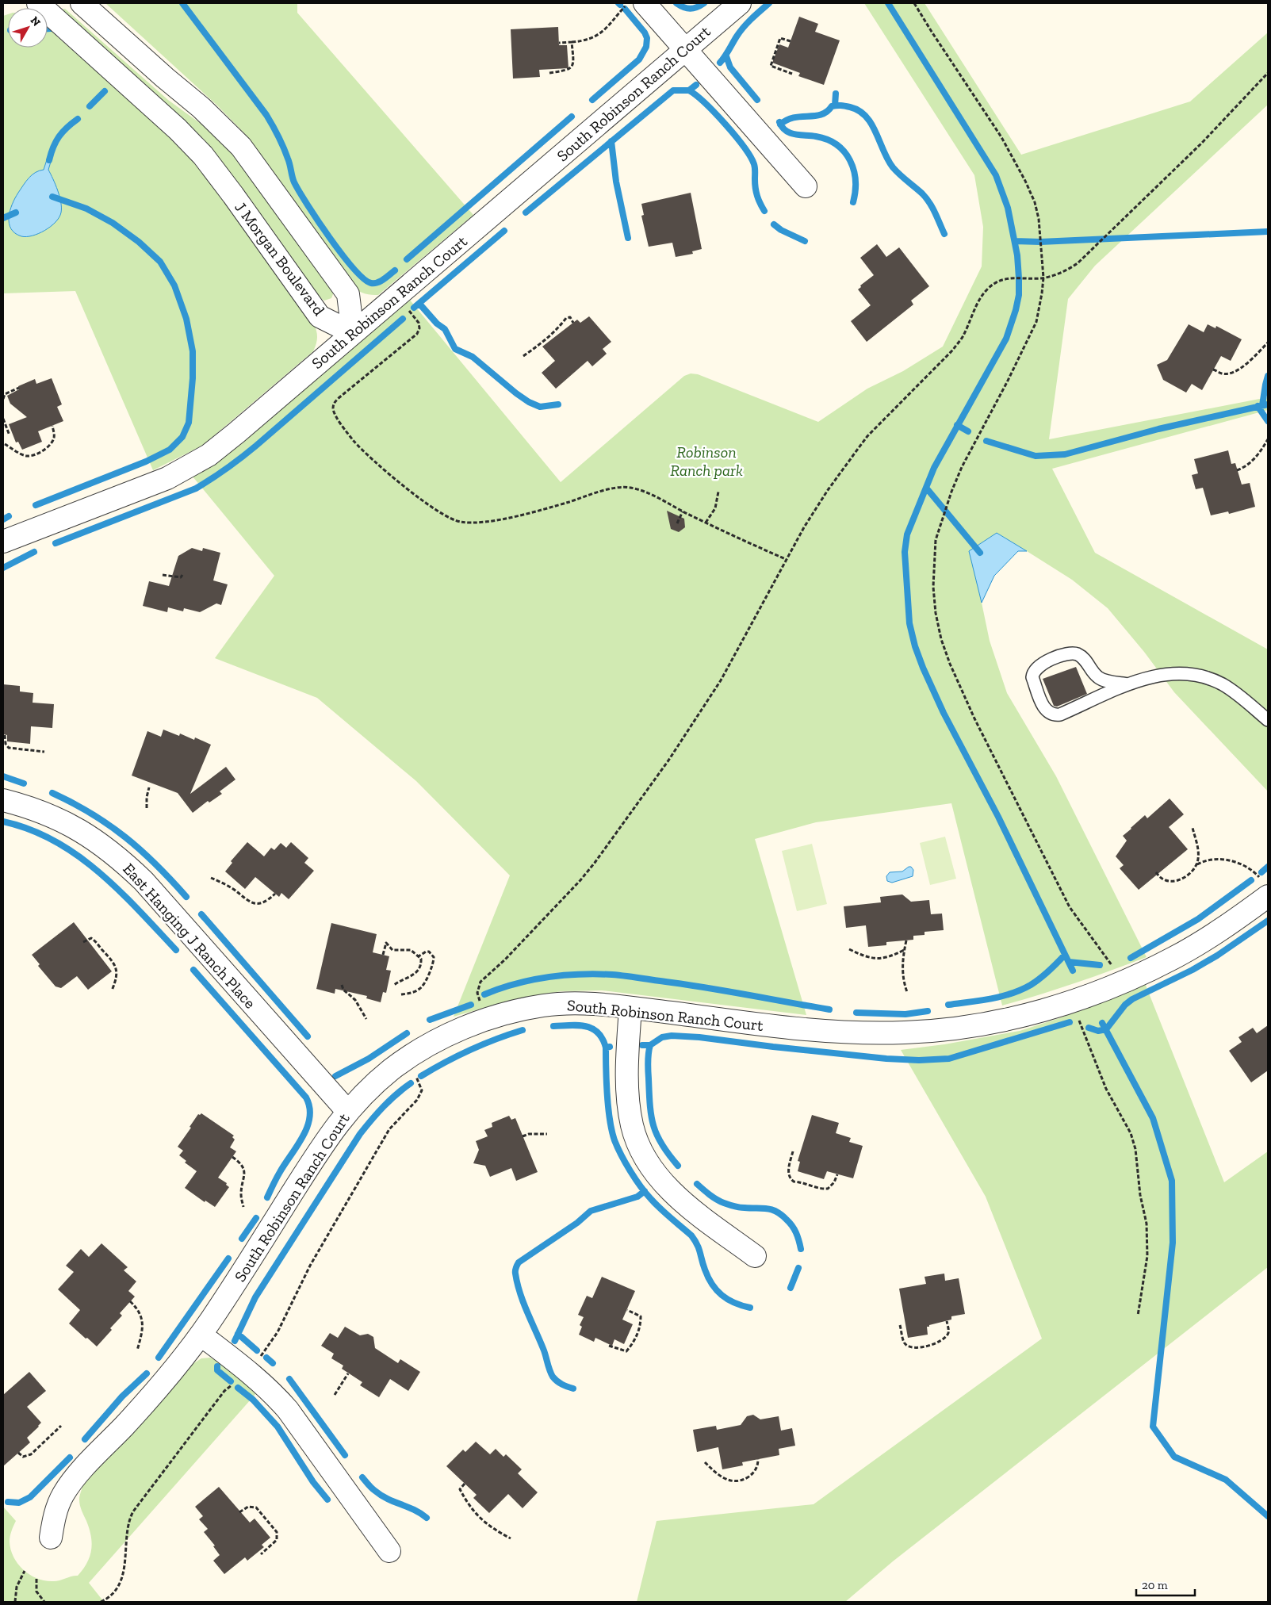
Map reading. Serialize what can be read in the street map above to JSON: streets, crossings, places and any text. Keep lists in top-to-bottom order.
{
  "streets": {
    "street": ["South Robinson Ranch Court", "J Morgan Boulevard", "East Hanging J Ranch Place"]
  },
  "crossings": [
    ["South Robinson Ranch Court", "J Morgan Boulevard"],
    ["South Robinson Ranch Court", "East Hanging J Ranch Place"]
  ],
  "parks": ["Robinson Ranch park"],
  "scale_bar": "20 m",
  "north": "top right"
}
